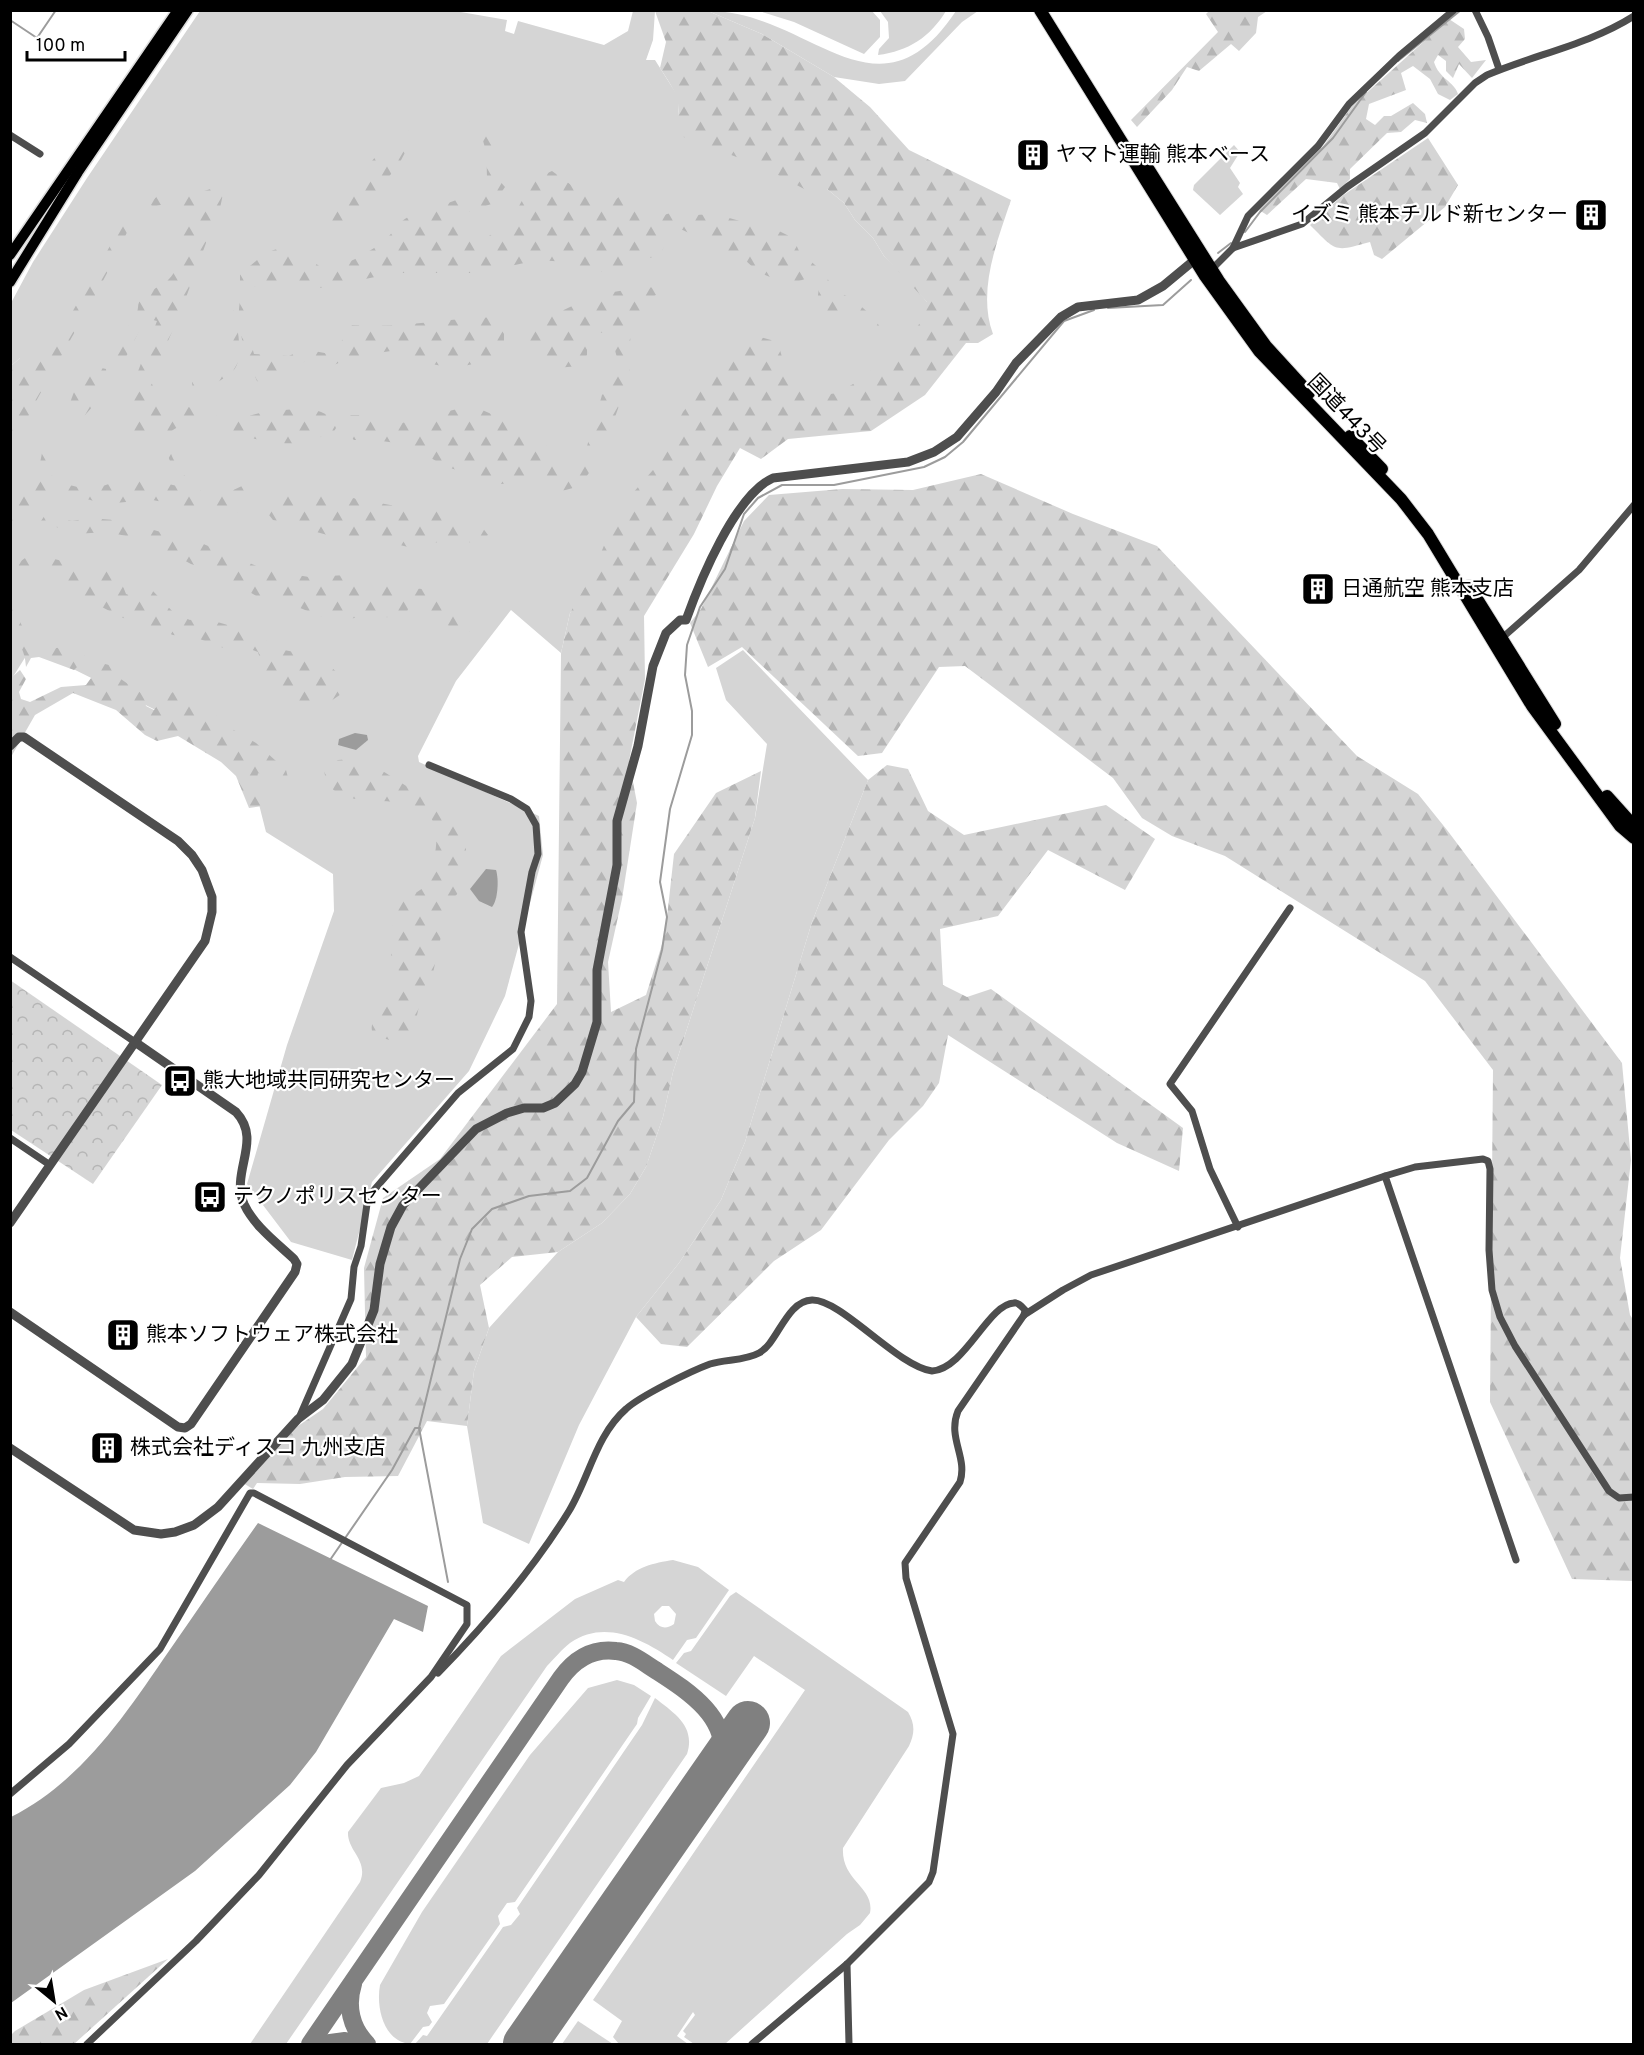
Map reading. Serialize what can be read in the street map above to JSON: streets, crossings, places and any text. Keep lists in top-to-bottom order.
{
  "streets": {
    "highway": ["国道443号"]
  },
  "places": {
    "building": [
      "ヤマト運輸 熊本ベース",
      "イズミ 熊本チルド新センター",
      "日通航空 熊本支店",
      "熊本ソフトウェア株式会社",
      "株式会社ディスコ 九州支店"
    ],
    "bus stop": ["熊大地域共同研究センター", "テクノポリスセンター"]
  },
  "scale_bar": "100 m",
  "north": "bottom right"
}
